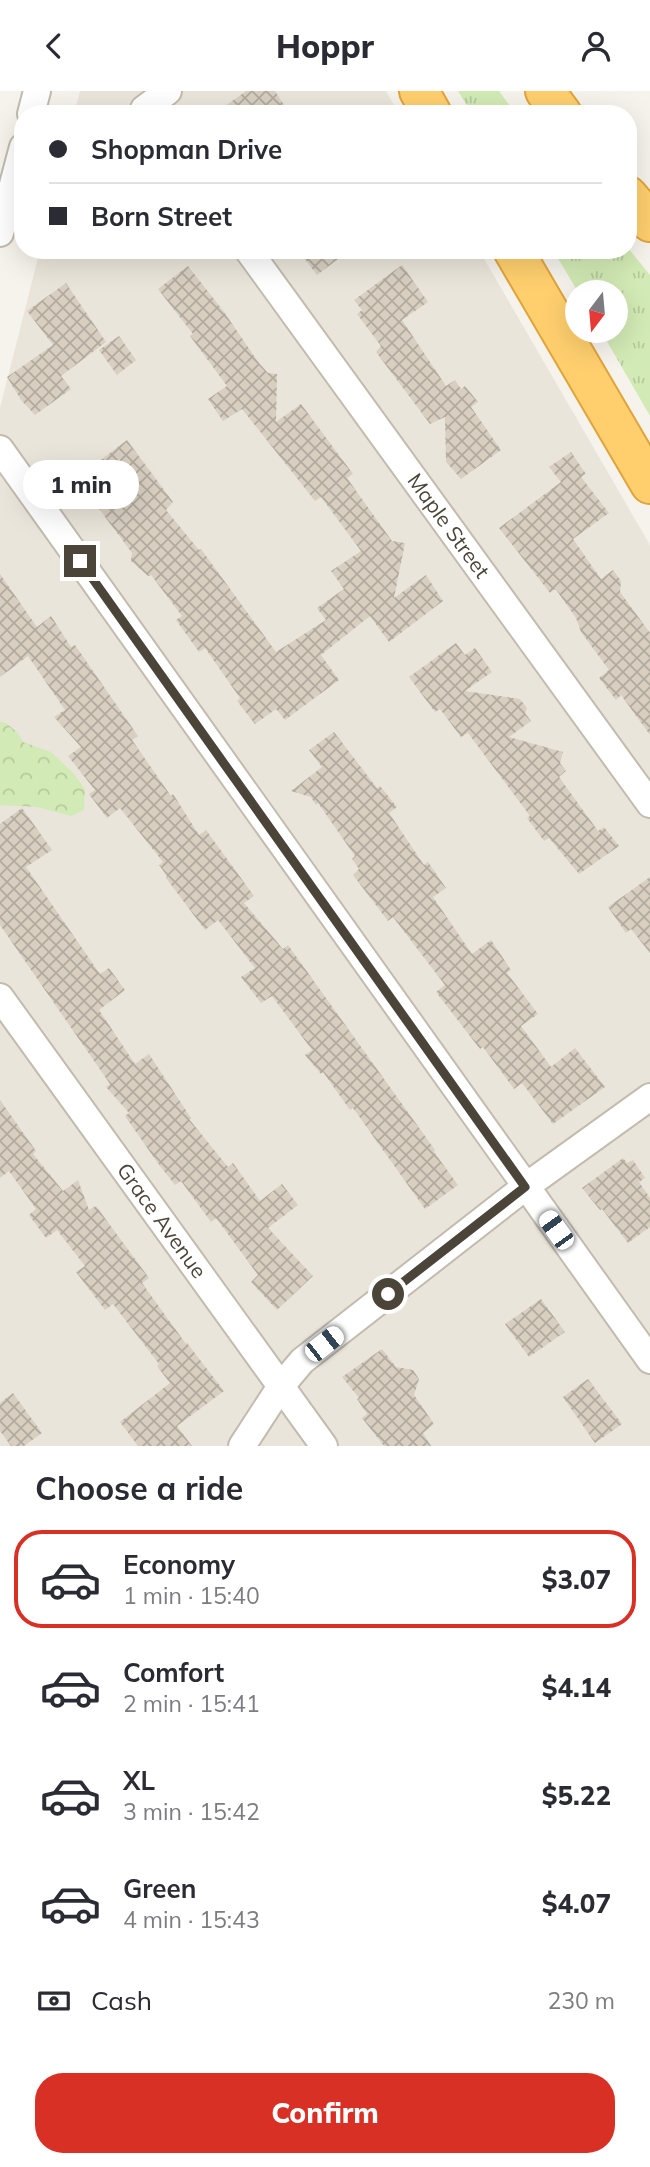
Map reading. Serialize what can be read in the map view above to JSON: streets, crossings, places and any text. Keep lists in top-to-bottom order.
{
  "streets": {
    "street": ["Maple Street", "Grace Avenue"]
  },
  "north": "bottom",
  "page": {
    "header": "Hoppr",
    "banner": ["Shopman Drive", "Born Street"],
    "bubble": "1 min",
    "heading": "Choose a ride",
    "list": [
      {
        "name": "Economy",
        "note": "1 min · 15:40",
        "value": "$3.07"
      },
      {
        "name": "Comfort",
        "note": "2 min · 15:41",
        "value": "$4.14"
      },
      {
        "name": "XL",
        "note": "3 min · 15:42",
        "value": "$5.22"
      },
      {
        "name": "Green",
        "note": "4 min · 15:43",
        "value": "$4.07"
      }
    ],
    "pay": ["Cash", "230 m"],
    "buttons": "Confirm"
  }
}
